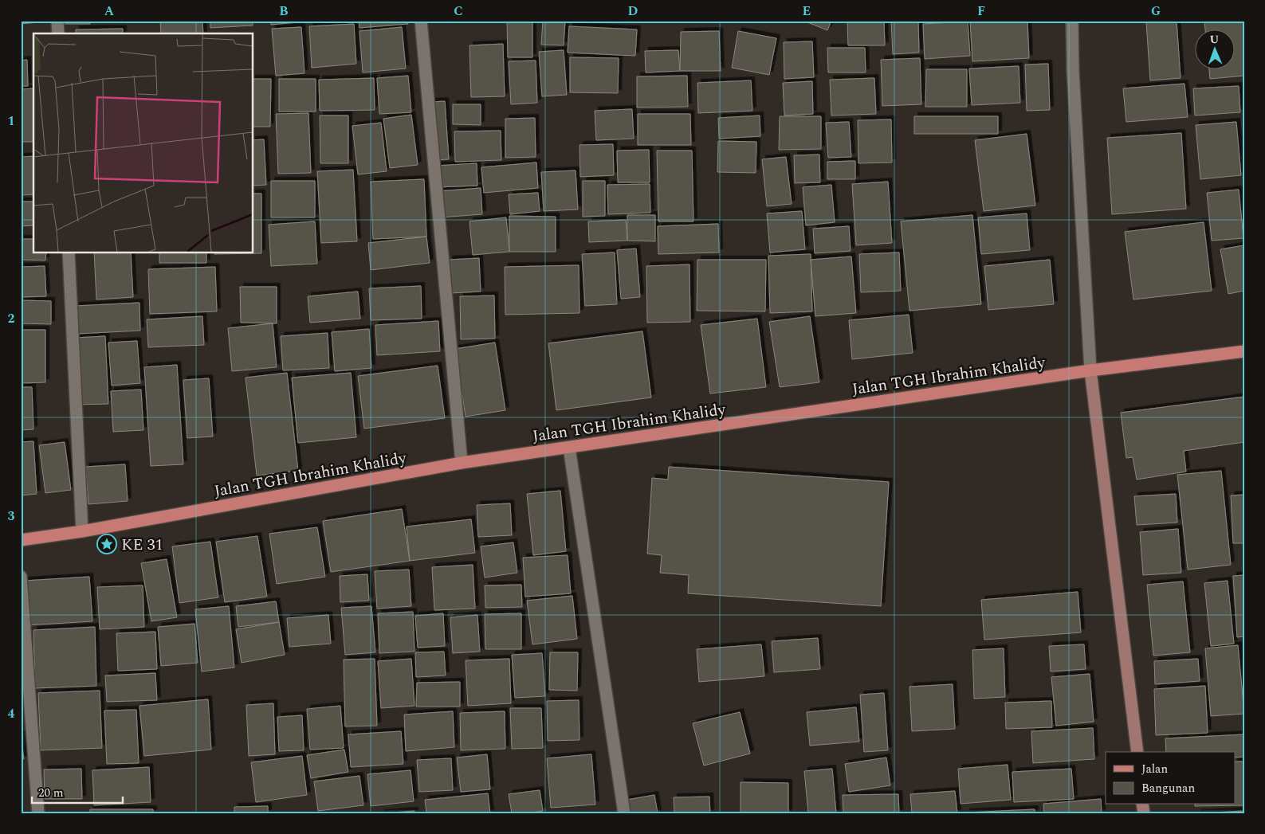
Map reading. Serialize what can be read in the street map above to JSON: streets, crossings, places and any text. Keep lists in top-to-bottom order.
{
  "streets": {
    "main road": ["Jalan TGH Ibrahim Khalidy"]
  },
  "places": {
    "place": ["KE 31"]
  },
  "legend": ["Jalan", "Bangunan"],
  "scale_bar": "20 m",
  "north": "top",
  "grid": {
    "columns": [
      "A",
      "B",
      "C",
      "D",
      "E",
      "F",
      "G"
    ],
    "rows": [
      "1",
      "2",
      "3",
      "4"
    ]
  }
}
